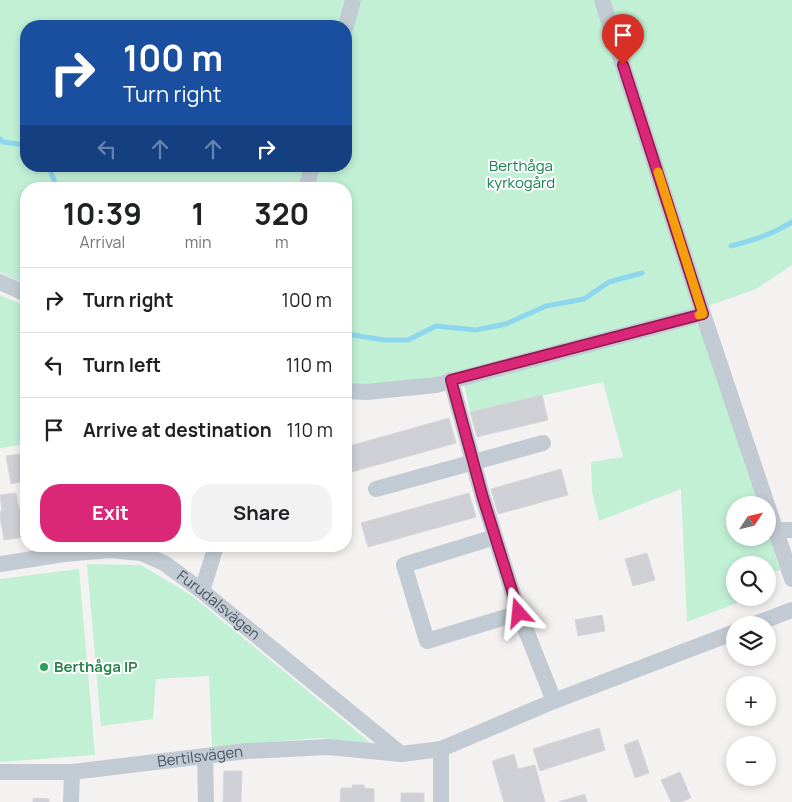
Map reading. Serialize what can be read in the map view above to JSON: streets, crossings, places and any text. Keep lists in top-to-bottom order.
{
  "streets": {
    "street": ["Furudalsvägen", "Bertilsvägen"]
  },
  "crossings": [
    ["Furudalsvägen", "Bertilsvägen"]
  ],
  "parks": ["Berthåga kyrkogård"],
  "places": ["Berthåga IP"],
  "north": "top right",
  "page": {
    "turn": ["100 m", "Turn right"],
    "eta": [
      "10:39",
      "Arrival",
      "1",
      "min",
      "320",
      "m"
    ],
    "list": [
      {
        "name": "Turn right",
        "value": "100 m"
      },
      {
        "name": "Turn left",
        "value": "110 m"
      },
      {
        "name": "Arrive at destination",
        "value": "110 m"
      }
    ],
    "buttons": ["Exit", "Share"],
    "map_buttons": ["+", "−"]
  }
}
